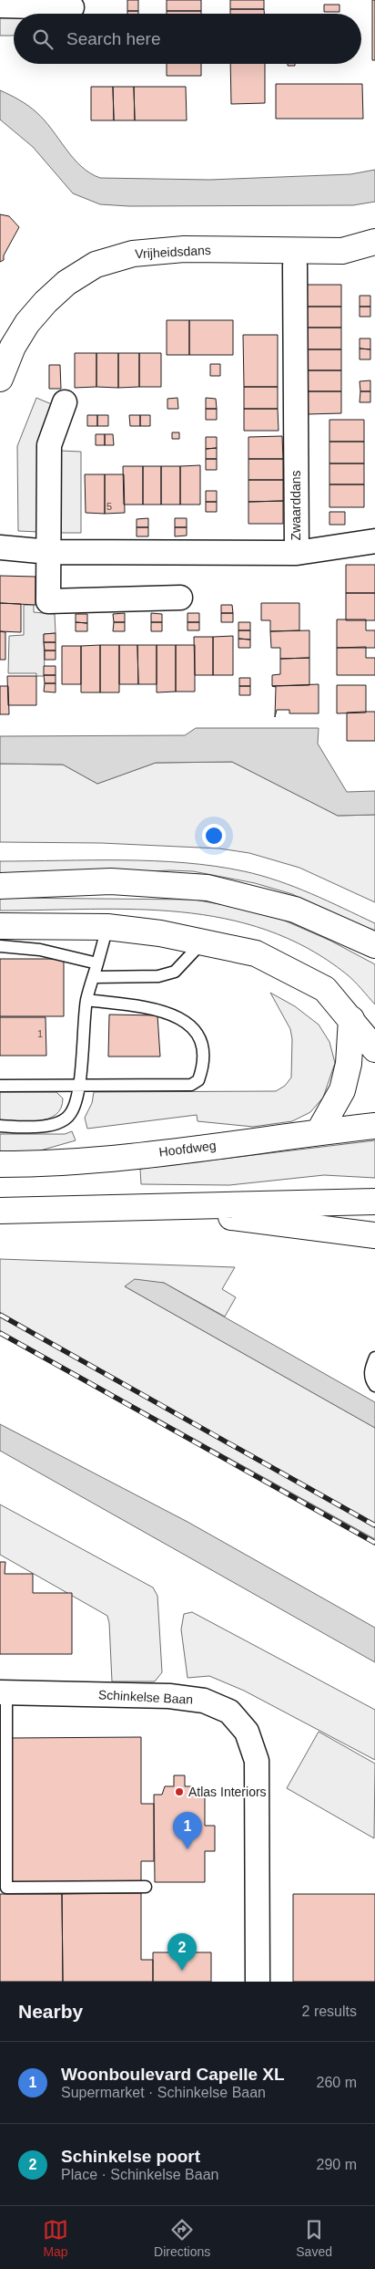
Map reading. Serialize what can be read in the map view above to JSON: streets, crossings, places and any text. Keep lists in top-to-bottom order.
{
  "streets": {
    "street": [
      "Vrijheidsdans",
      "Zwaarddans",
      "Hoofdweg",
      "Schinkelse Baan"
    ]
  },
  "places": ["Atlas Interiors"],
  "house_numbers": ["5", "1"],
  "page": {
    "search": "Search here",
    "pins": ["1", "2"],
    "heading": ["Nearby", "2 results"],
    "list": [
      {
        "mark": "1",
        "name": "Woonboulevard Capelle XL",
        "note": "Supermarket · Schinkelse Baan",
        "value": "260 m"
      },
      {
        "mark": "2",
        "name": "Schinkelse poort",
        "note": "Place · Schinkelse Baan",
        "value": "290 m"
      }
    ],
    "nav": ["Map", "Directions", "Saved"]
  }
}
